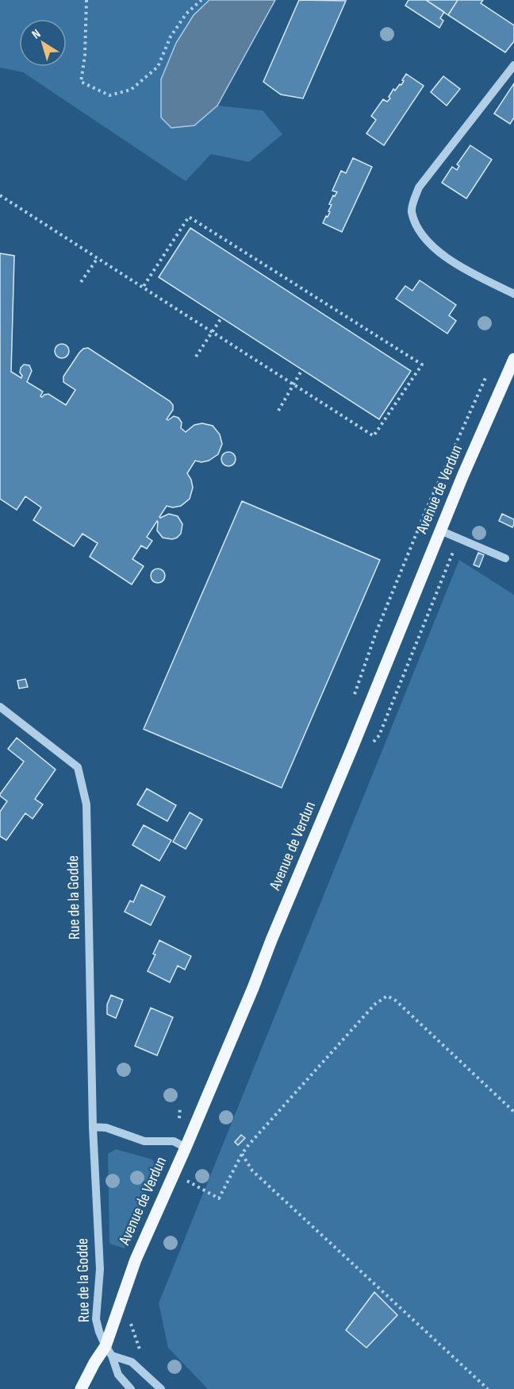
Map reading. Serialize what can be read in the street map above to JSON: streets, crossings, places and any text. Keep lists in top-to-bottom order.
{
  "streets": {
    "main road": ["Avenue de Verdun"],
    "street": ["Rue de la Godde"]
  },
  "crossings": [
    ["Avenue de Verdun", "Rue de la Godde"]
  ],
  "north": "top left"
}
